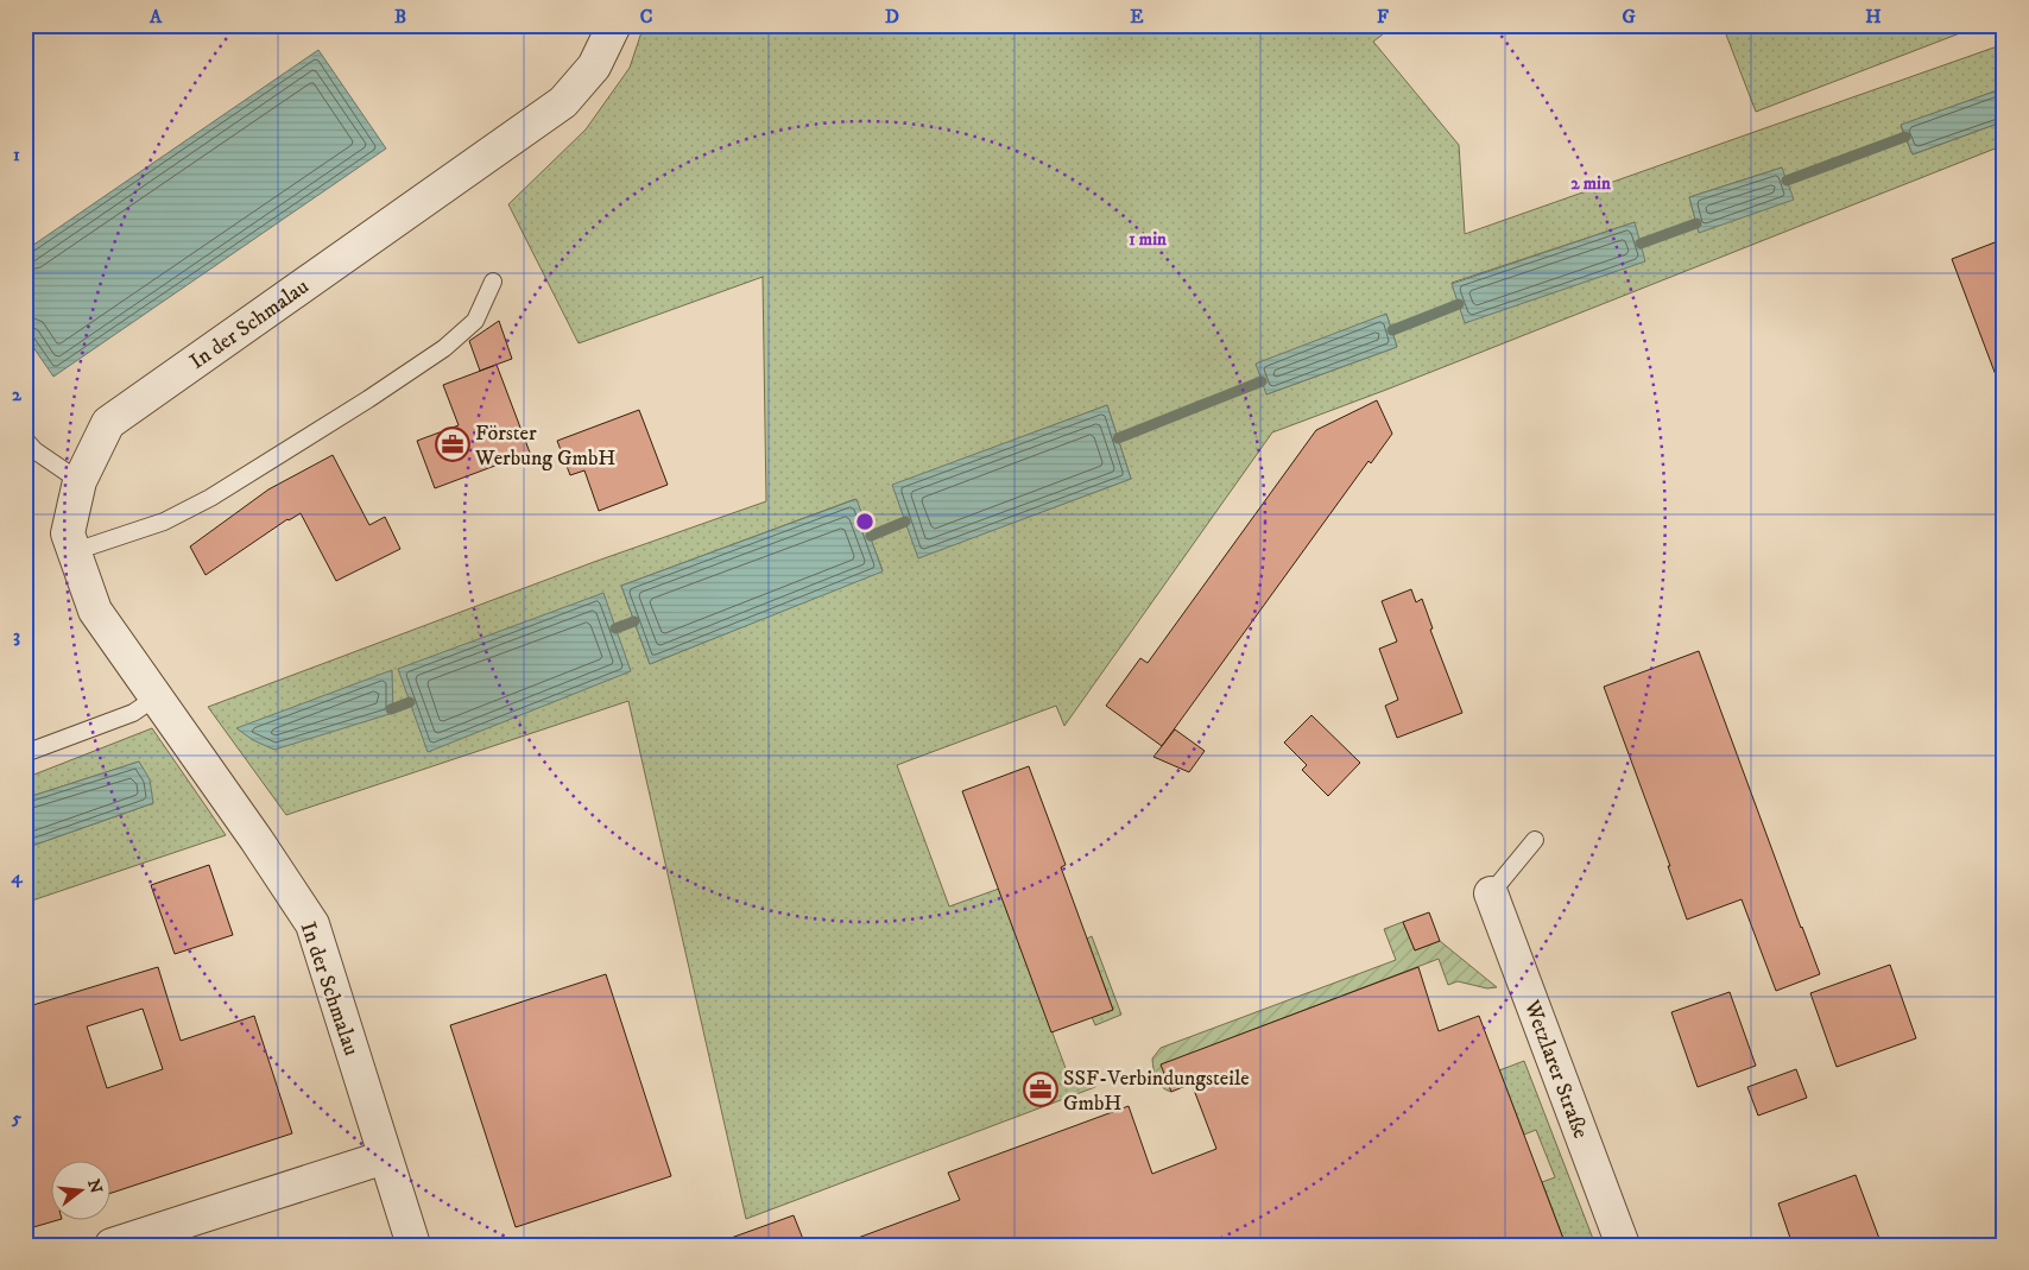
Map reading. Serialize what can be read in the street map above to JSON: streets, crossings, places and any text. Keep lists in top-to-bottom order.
{
  "streets": {
    "street": ["In der Schmalau", "Wetzlarer Straße"]
  },
  "places": {
    "office": ["Förster Werbung GmbH", "SSF-Verbindungsteile GmbH"]
  },
  "north": "right",
  "grid": {
    "columns": [
      "A",
      "B",
      "C",
      "D",
      "E",
      "F",
      "G",
      "H"
    ],
    "rows": [
      "1",
      "2",
      "3",
      "4",
      "5"
    ]
  },
  "rings": ["2 min", "1 min"]
}
